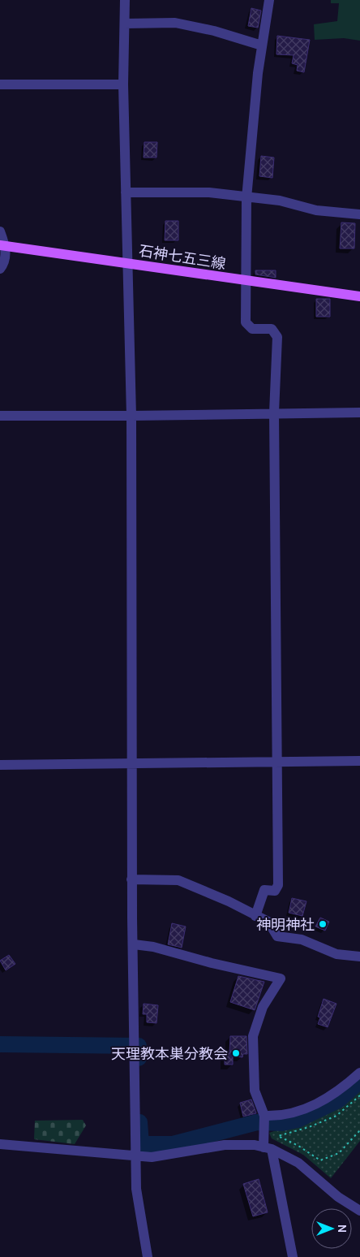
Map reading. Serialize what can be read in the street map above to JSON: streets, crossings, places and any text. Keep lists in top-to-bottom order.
{
  "streets": {
    "main road": ["石神七五三線"]
  },
  "places": ["神明神社", "天理教本巣分教会"],
  "north": "right"
}
